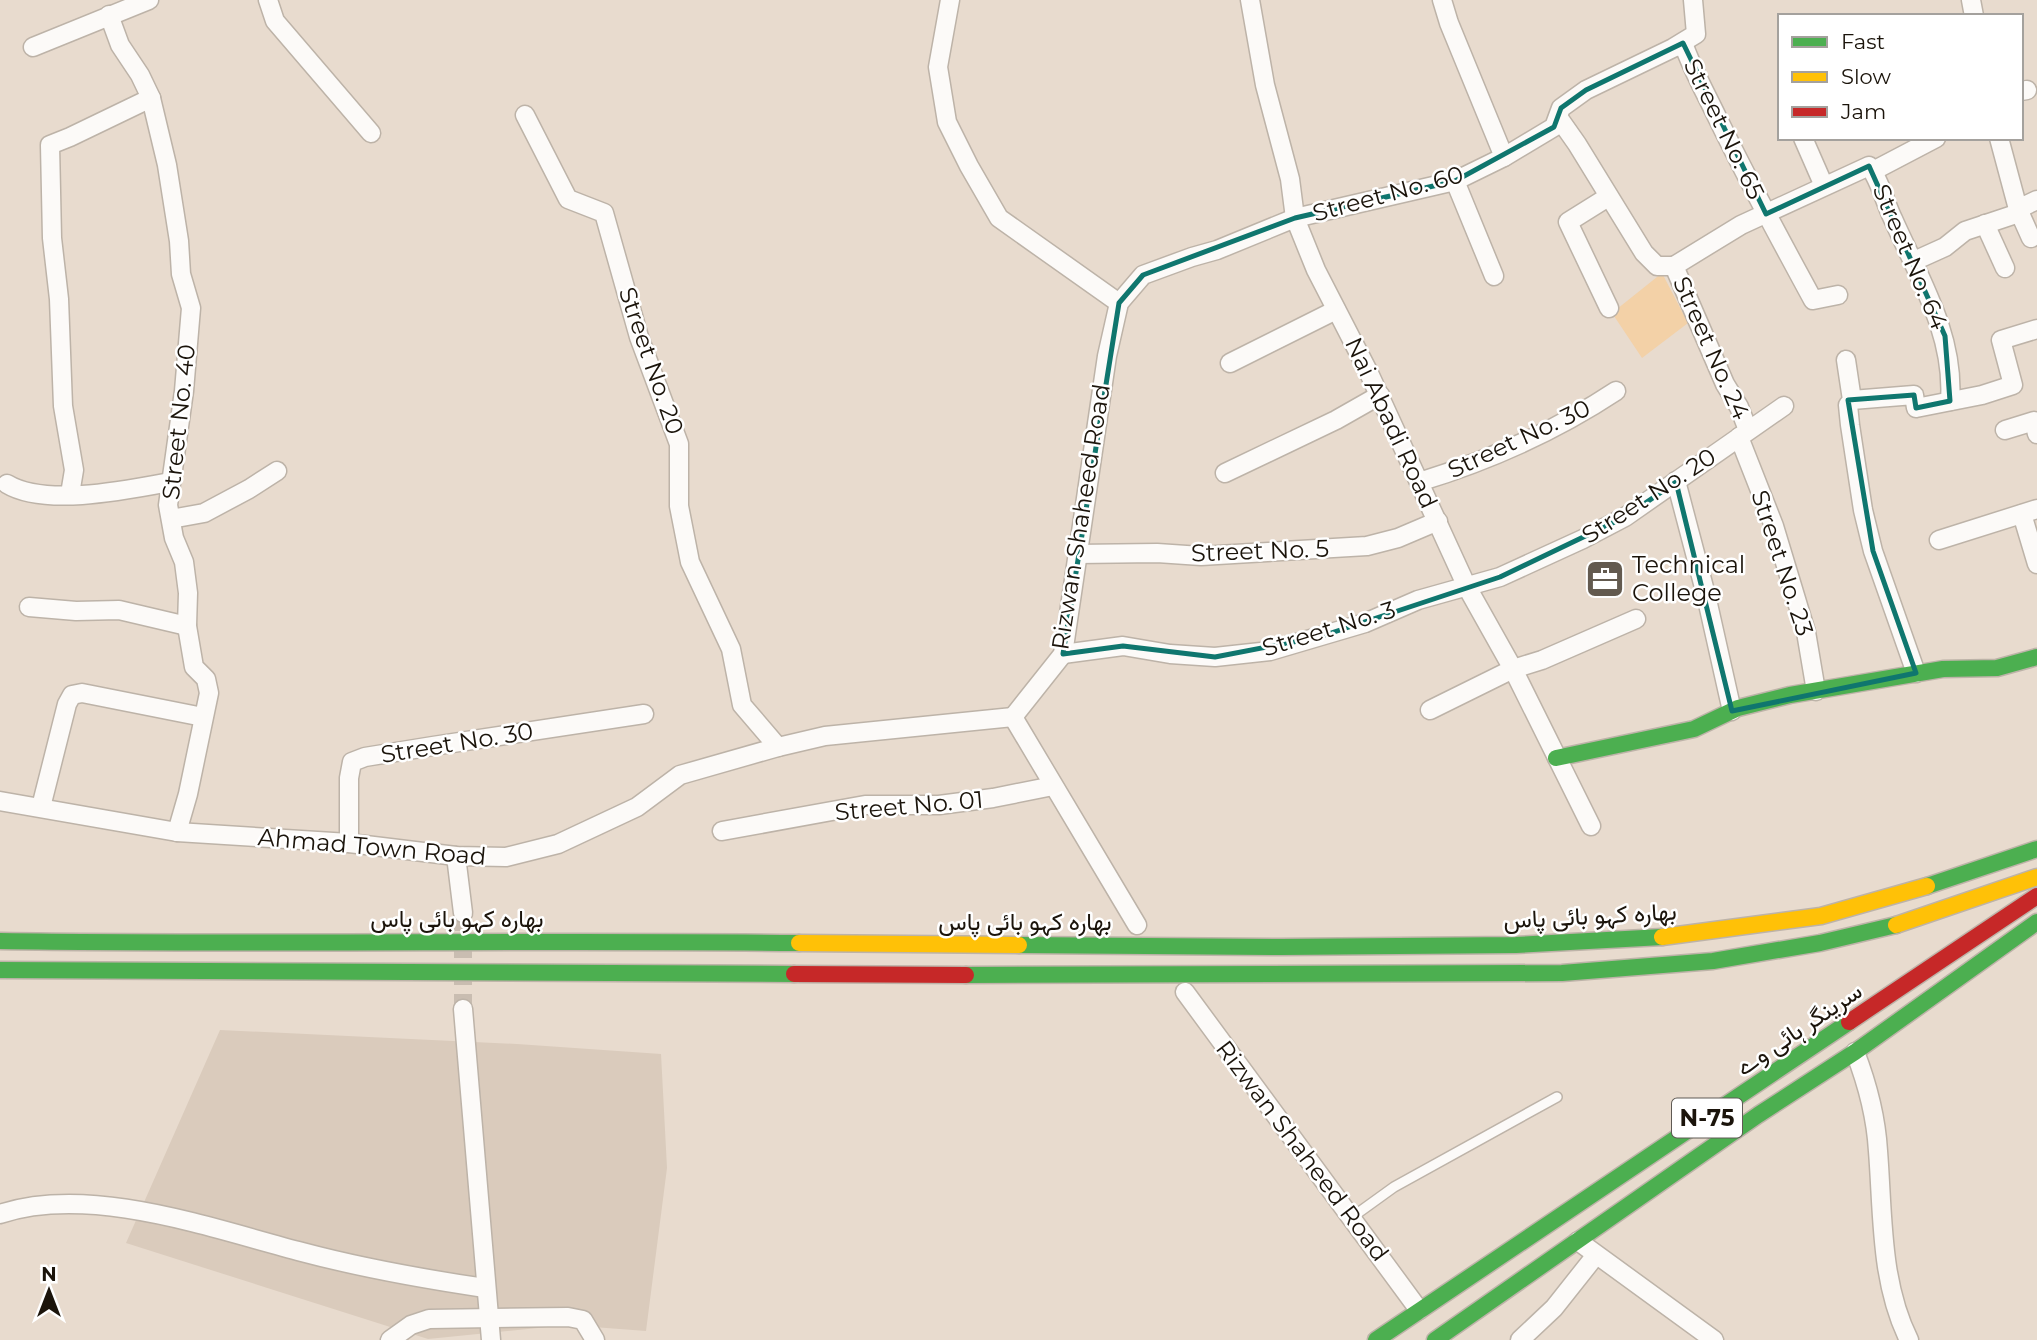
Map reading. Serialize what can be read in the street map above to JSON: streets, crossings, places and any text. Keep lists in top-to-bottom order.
{
  "streets": {
    "main road": ["بھارہ کہو بائی پاس", "سرینگر ہائی وے", "N-75"],
    "street": [
      "Street No. 65",
      "Street No. 60",
      "Street No. 64",
      "Street No. 24",
      "Street No. 20",
      "Street No. 40",
      "Nai Abadi Road",
      "Street No. 30",
      "Rizwan Shaheed Road",
      "Street No. 5",
      "Street No. 23",
      "Street No. 3",
      "Street No. 01",
      "Ahmad Town Road"
    ]
  },
  "crossings": [
    ["Street No. 65", "Street No. 60"],
    ["Street No. 65", "Street No. 64"],
    ["Street No. 60", "Nai Abadi Road"],
    ["Street No. 60", "Rizwan Shaheed Road"],
    ["Street No. 64", "Street No. 24"],
    ["Street No. 24", "Street No. 20"],
    ["Street No. 24", "Street No. 23"],
    ["Street No. 20", "Nai Abadi Road"],
    ["Street No. 20", "Street No. 23"],
    ["Street No. 20", "Street No. 3"],
    ["Street No. 20", "Ahmad Town Road"],
    ["Street No. 40", "Ahmad Town Road"],
    ["Nai Abadi Road", "Street No. 30"],
    ["Nai Abadi Road", "Rizwan Shaheed Road"],
    ["Nai Abadi Road", "Street No. 5"],
    ["Nai Abadi Road", "Street No. 3"],
    ["Street No. 30", "Ahmad Town Road"],
    ["Rizwan Shaheed Road", "Street No. 5"],
    ["Rizwan Shaheed Road", "Street No. 3"],
    ["Rizwan Shaheed Road", "Ahmad Town Road"],
    ["Rizwan Shaheed Road", "سرینگر ہائی وے"]
  ],
  "places": {
    "office": ["Technical College"]
  },
  "legend": ["Fast", "Slow", "Jam"],
  "north": "top"
}
